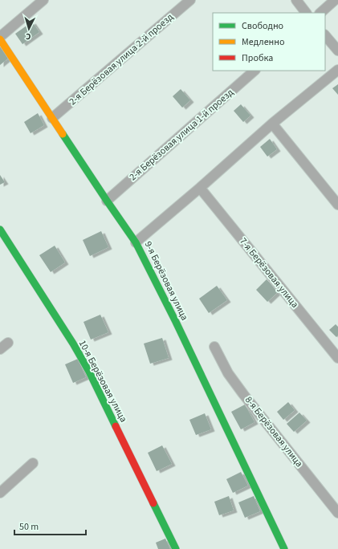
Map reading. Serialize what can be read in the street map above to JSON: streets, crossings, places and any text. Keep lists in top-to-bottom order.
{
  "streets": {
    "street": [
      "2-я Берёзовая улица 2-й проезд",
      "2-я Берёзовая улица 1-й проезд",
      "7-я Берёзовая улица",
      "9-я Берёзовая улица",
      "10-я Берёзовая улица",
      "8-я Берёзовая улица"
    ]
  },
  "crossings": [
    ["2-я Берёзовая улица 2-й проезд", "9-я Берёзовая улица"],
    ["2-я Берёзовая улица 1-й проезд", "9-я Берёзовая улица"]
  ],
  "legend": ["Свободно", "Медленно", "Пробка"],
  "scale_bar": "50 m",
  "north": "bottom"
}
